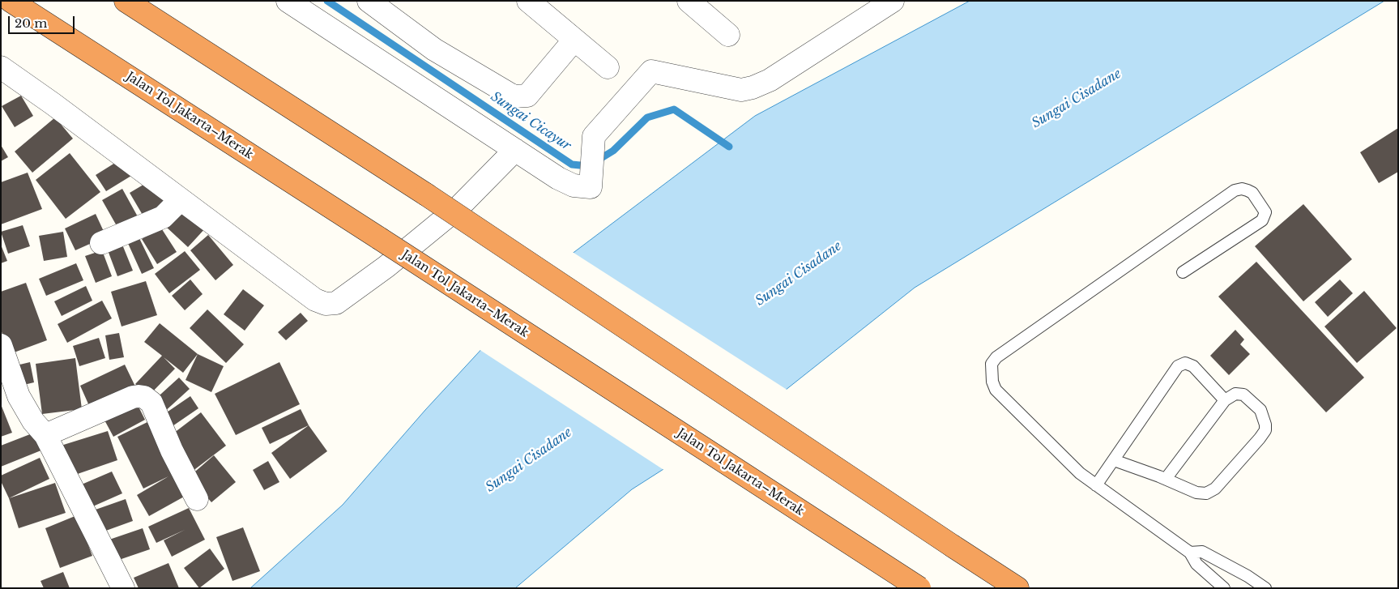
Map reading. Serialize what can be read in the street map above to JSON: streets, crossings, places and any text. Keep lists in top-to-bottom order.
{
  "streets": {
    "highway": ["Jalan Tol Jakarta–Merak"]
  },
  "water": ["Sungai Cisadane", "Sungai Cicayur"],
  "scale_bar": "20 m"
}
